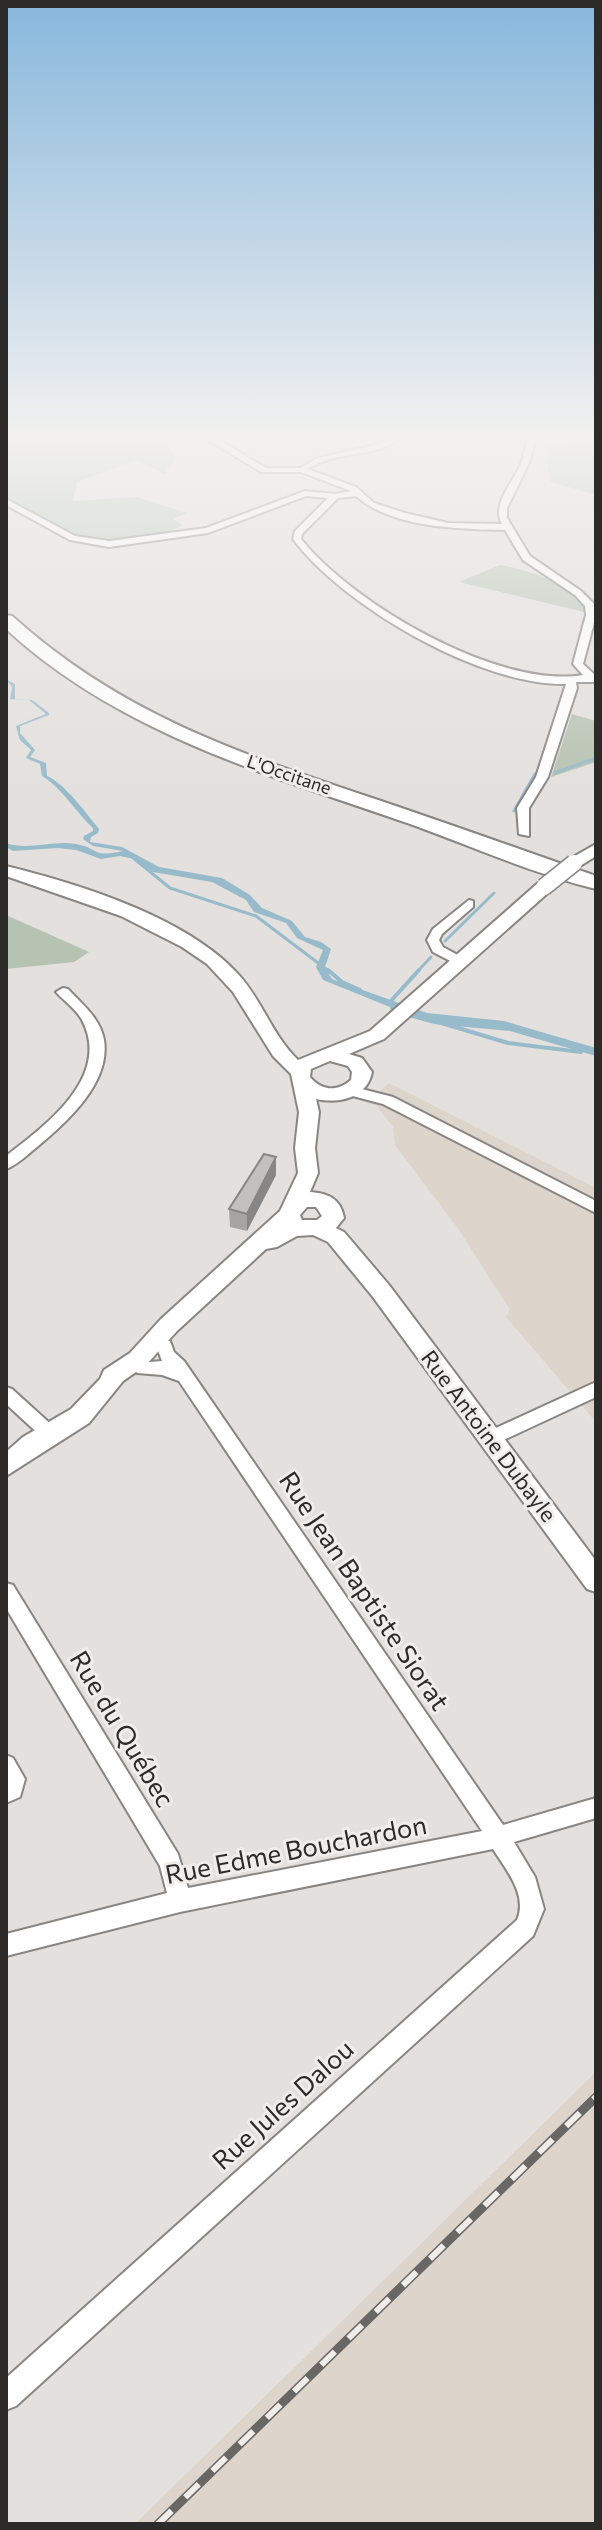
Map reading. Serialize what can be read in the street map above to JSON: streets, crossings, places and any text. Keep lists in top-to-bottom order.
{
  "streets": {
    "highway": ["L'Occitane"],
    "main road": ["Rue Antoine Dubayle"],
    "street": [
      "Rue Jean Baptiste Siorat",
      "Rue du Québec",
      "Rue Edme Bouchardon",
      "Rue Jules Dalou"
    ]
  },
  "crossings": [
    ["Rue Jean Baptiste Siorat", "Rue Edme Bouchardon"],
    ["Rue Jean Baptiste Siorat", "Rue Jules Dalou"],
    ["Rue du Québec", "Rue Edme Bouchardon"],
    ["Rue Edme Bouchardon", "Rue Jules Dalou"]
  ]
}
